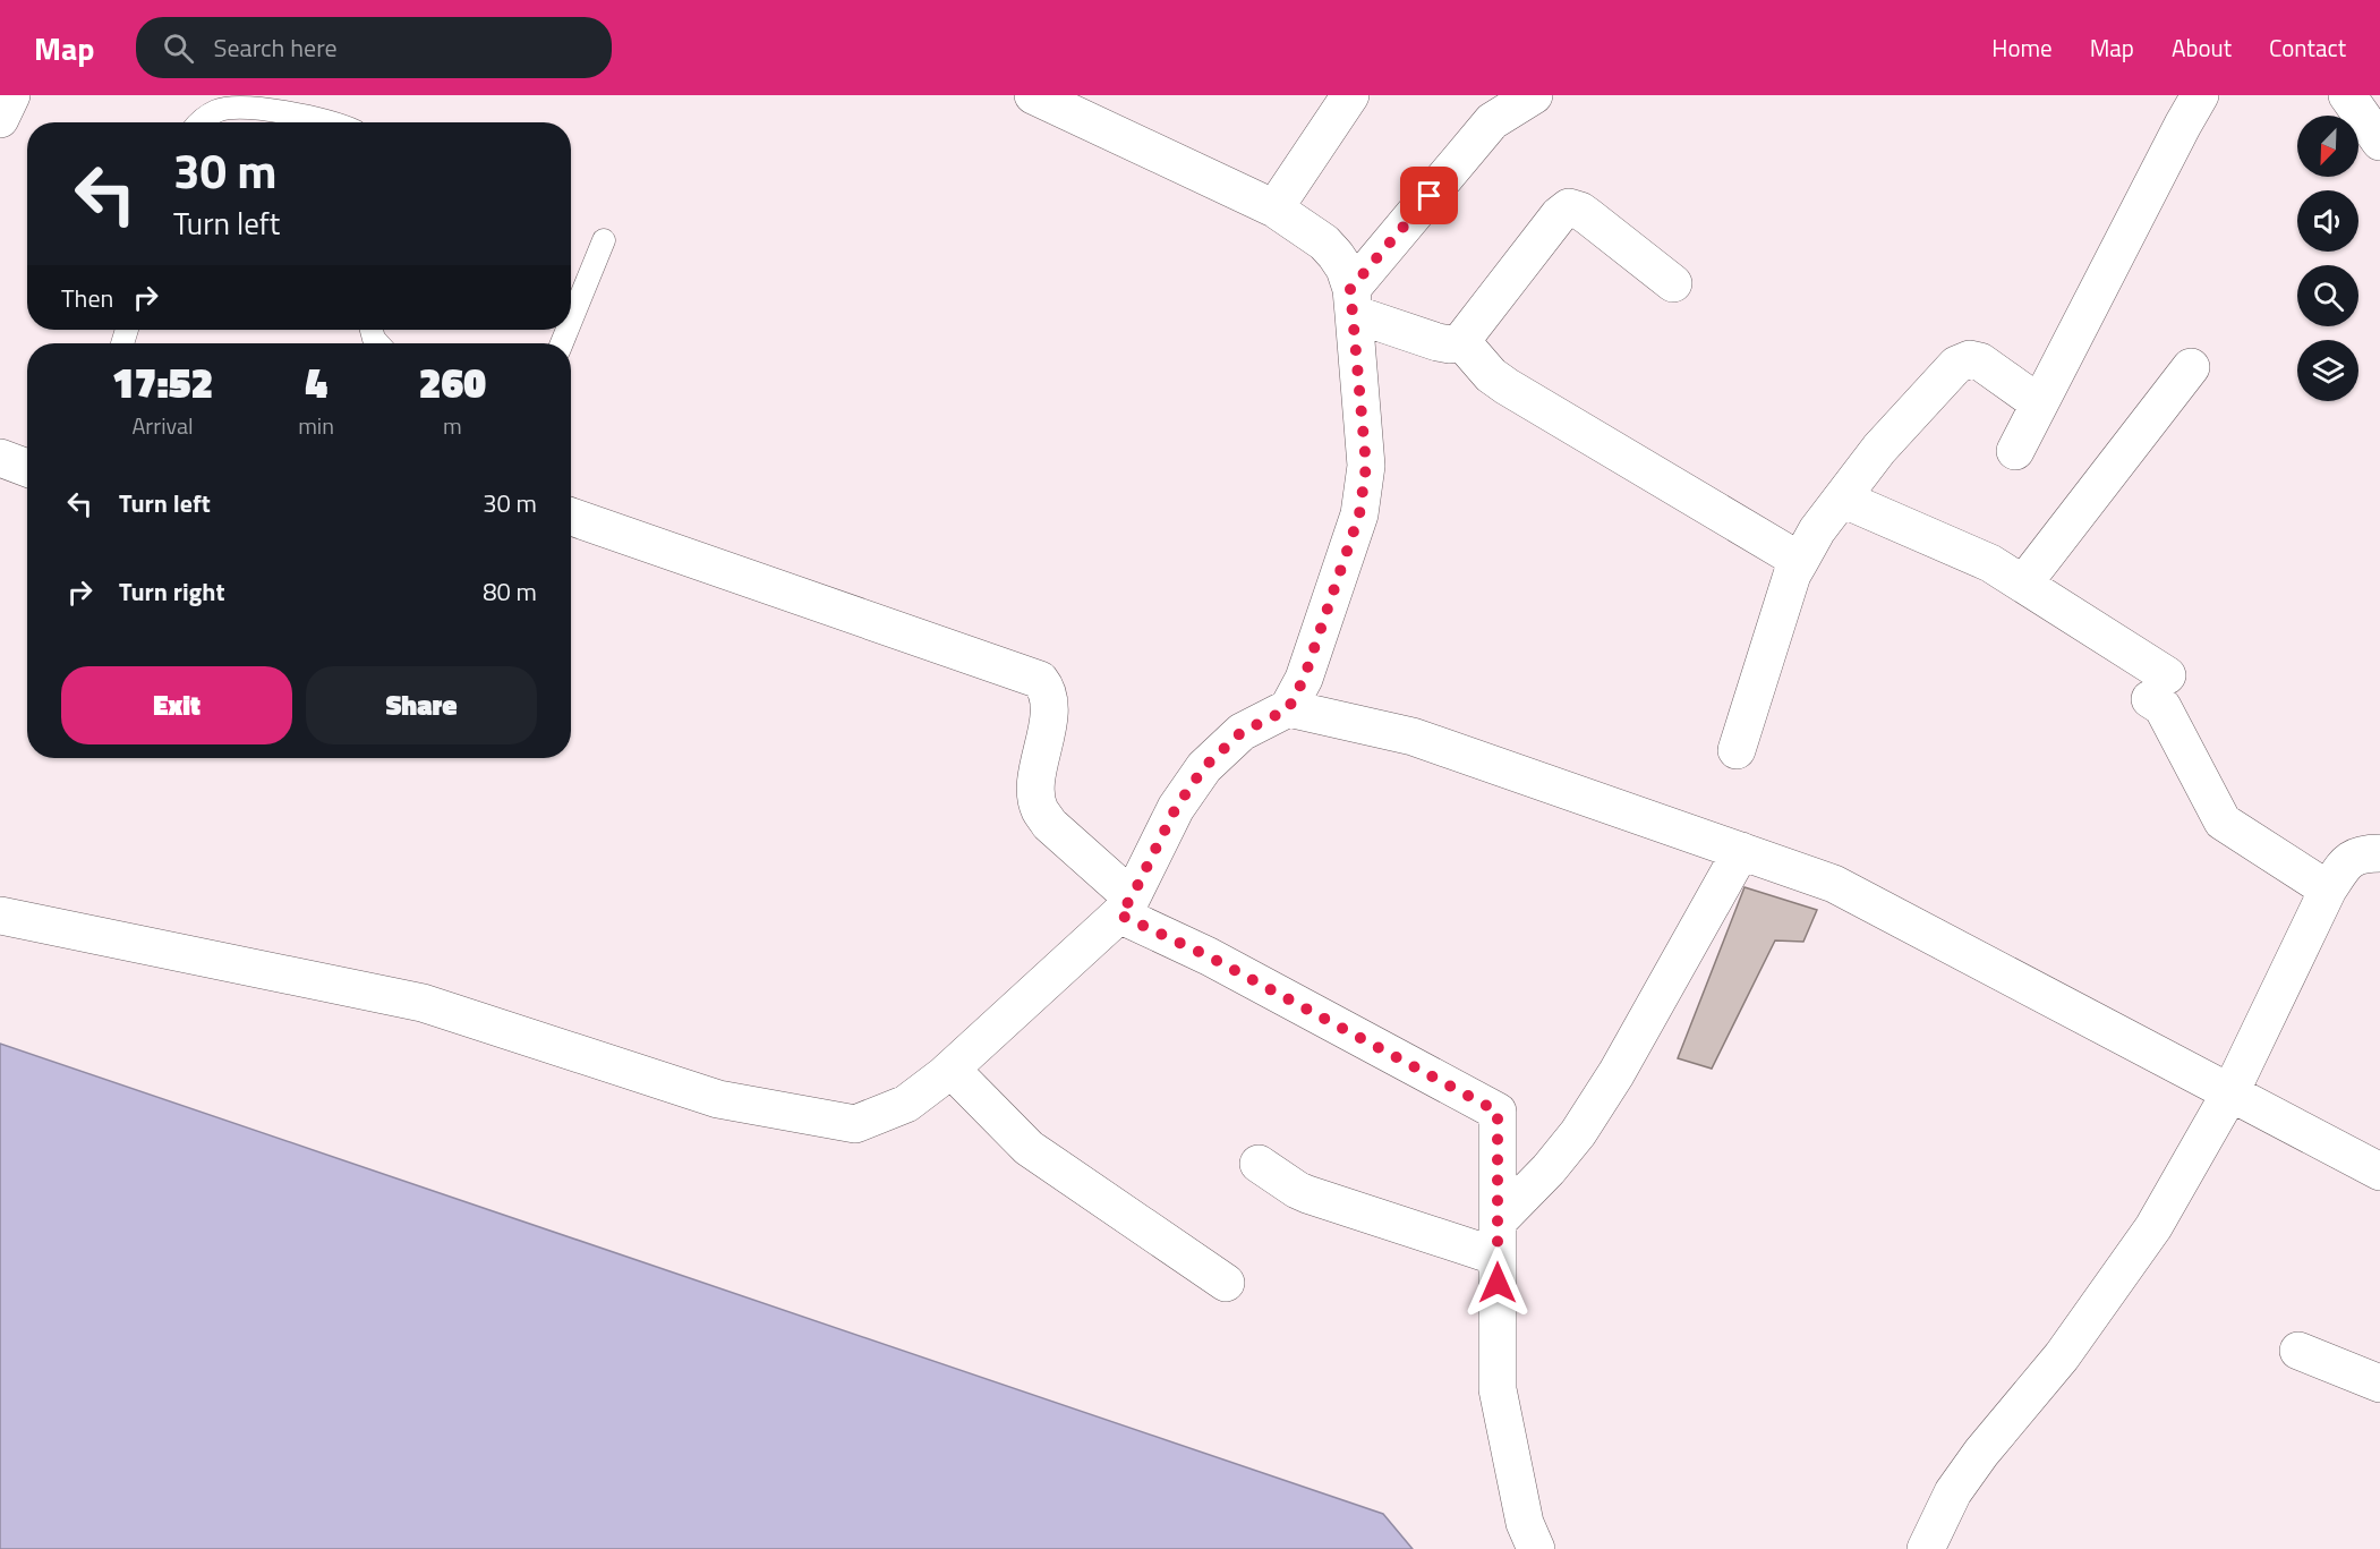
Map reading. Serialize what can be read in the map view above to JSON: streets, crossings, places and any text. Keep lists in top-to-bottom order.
{
  "north": "bottom left",
  "page": {
    "header": "Map",
    "search": "Search here",
    "nav": [
      "Home",
      "Map",
      "About",
      "Contact"
    ],
    "turn": ["30 m", "Turn left"],
    "then": "Then",
    "eta": [
      "17:52",
      "Arrival",
      "4",
      "min",
      "260",
      "m"
    ],
    "list": [
      {
        "name": "Turn left",
        "value": "30 m"
      },
      {
        "name": "Turn right",
        "value": "80 m"
      }
    ],
    "buttons": ["Exit", "Share"]
  }
}
